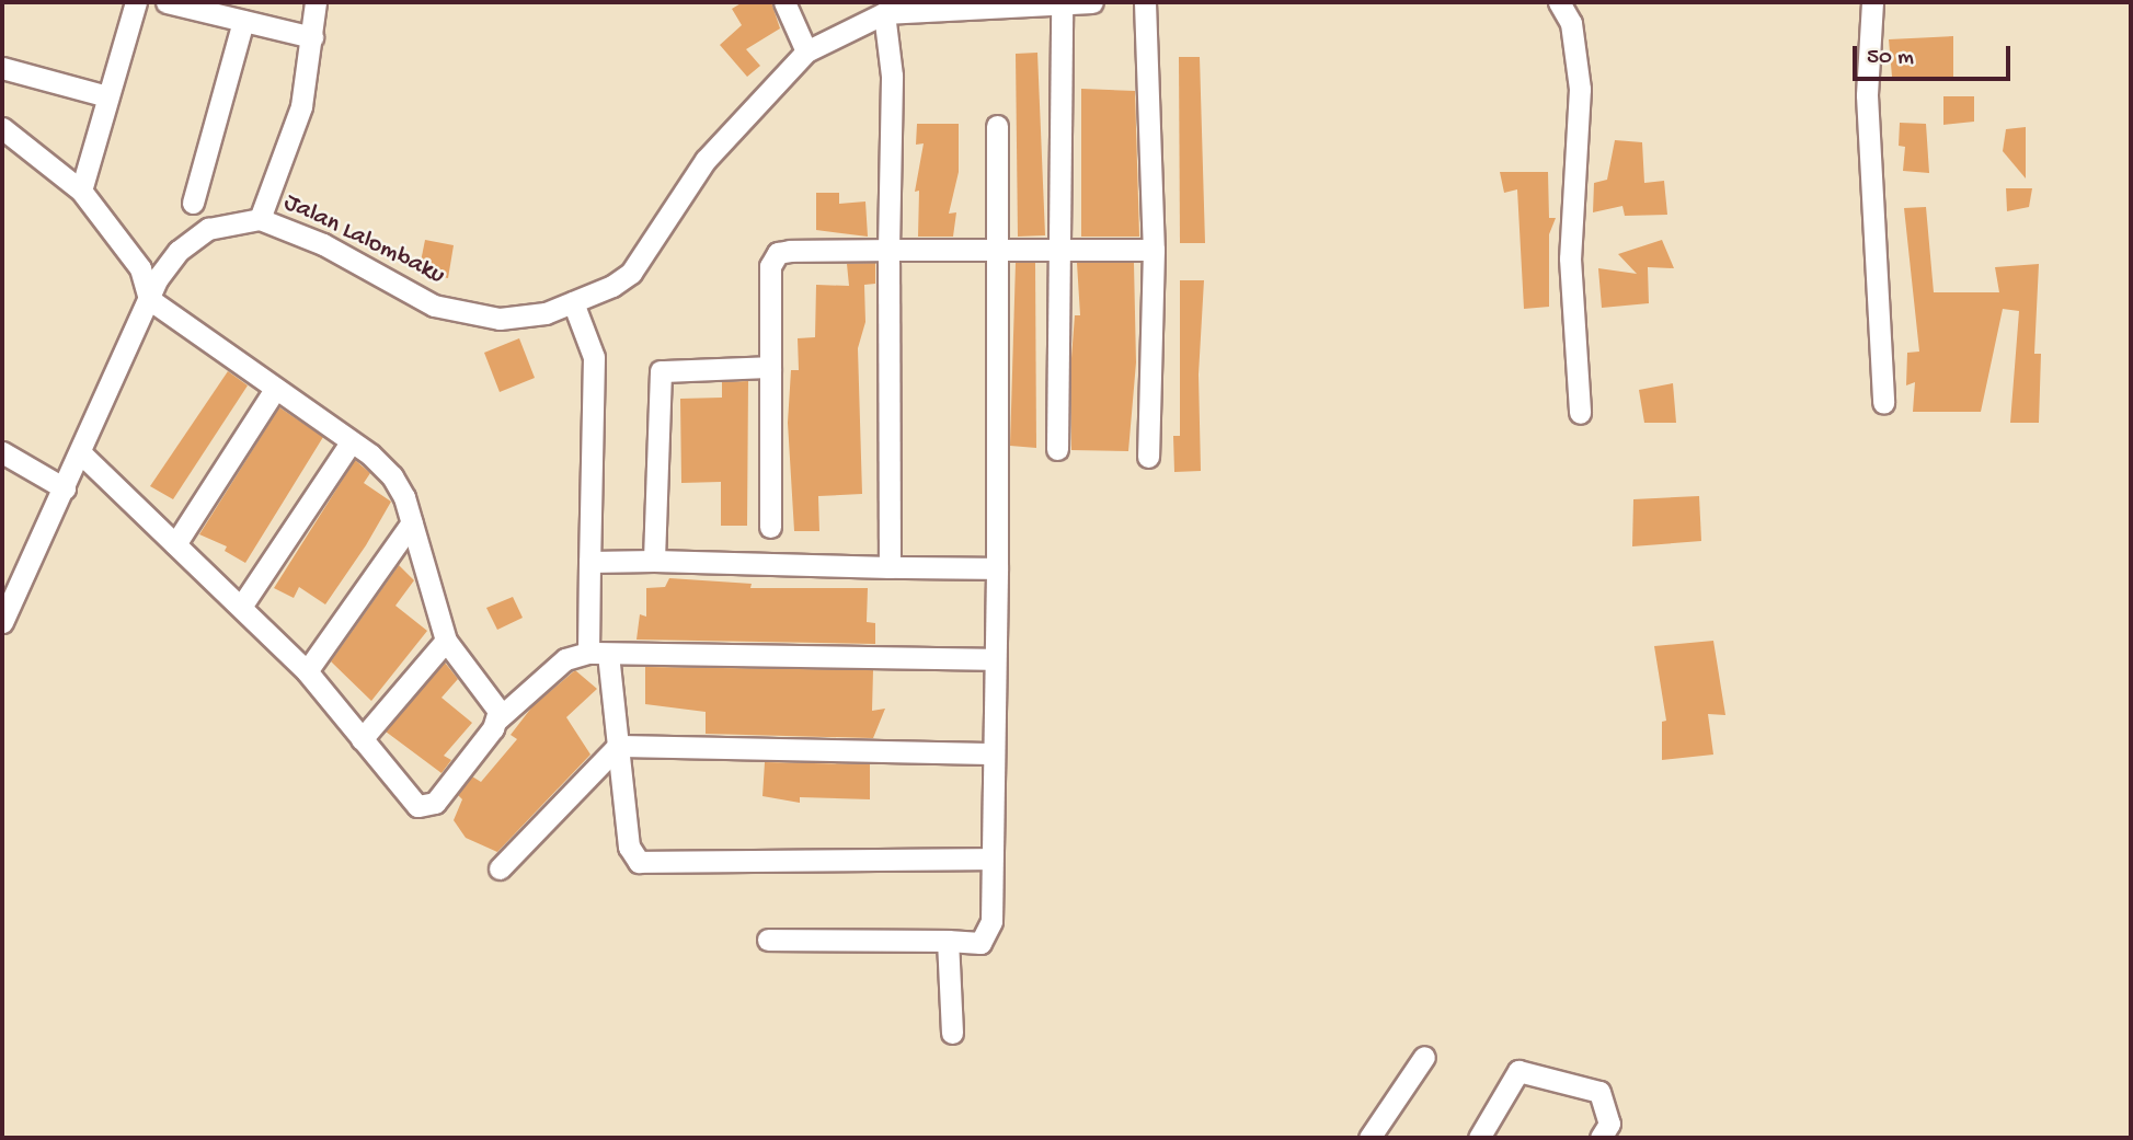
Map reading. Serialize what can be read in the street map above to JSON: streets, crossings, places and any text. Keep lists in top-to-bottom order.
{
  "streets": {
    "street": ["Jalan Lalombaku"]
  },
  "scale_bar": "50 m"
}
